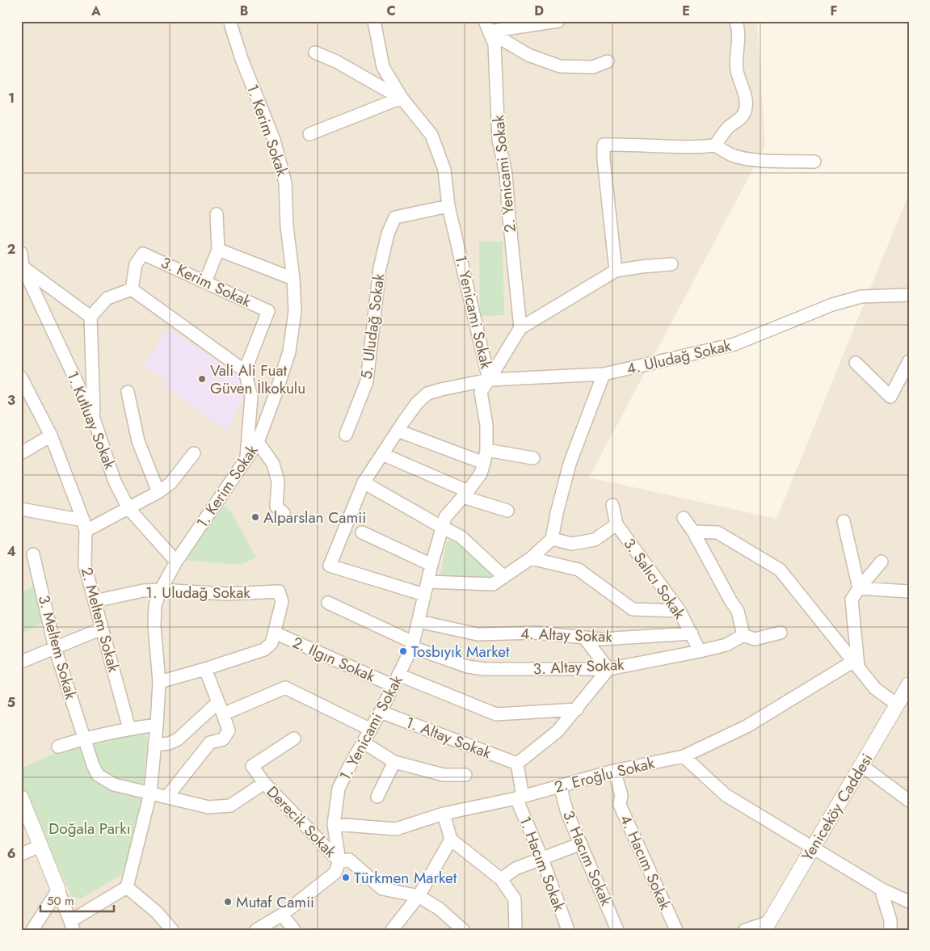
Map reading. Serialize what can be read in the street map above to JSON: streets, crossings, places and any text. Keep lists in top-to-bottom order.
{
  "streets": {
    "street": [
      "1. Kerim Sokak",
      "2. Yenicami Sokak",
      "3. Kerim Sokak",
      "1. Yenicami Sokak",
      "5. Uludağ Sokak",
      "4. Uludağ Sokak",
      "1. Kutluay Sokak",
      "3. Salıcı Sokak",
      "1. Uludağ Sokak",
      "2. Meltem Sokak",
      "4. Altay Sokak",
      "3. Meltem Sokak",
      "2. Ilgın Sokak",
      "3. Altay Sokak",
      "1. Altay Sokak",
      "2. Eroğlu Sokak",
      "Yeniceköy Caddesi",
      "Derecik Sokak",
      "3. Hacım Sokak",
      "4. Hacım Sokak",
      "1. Hacım Sokak"
    ]
  },
  "crossings": [
    ["1. Kerim Sokak", "1. Kutluay Sokak"],
    ["1. Kerim Sokak", "1. Uludağ Sokak"],
    ["1. Kerim Sokak", "3. Meltem Sokak"],
    ["1. Kerim Sokak", "Derecik Sokak"],
    ["1. Yenicami Sokak", "5. Uludağ Sokak"],
    ["1. Yenicami Sokak", "4. Uludağ Sokak"],
    ["1. Yenicami Sokak", "4. Altay Sokak"],
    ["1. Yenicami Sokak", "2. Ilgın Sokak"],
    ["1. Yenicami Sokak", "3. Altay Sokak"],
    ["1. Yenicami Sokak", "1. Altay Sokak"],
    ["1. Yenicami Sokak", "2. Eroğlu Sokak"],
    ["1. Yenicami Sokak", "Derecik Sokak"],
    ["3. Salıcı Sokak", "4. Altay Sokak"],
    ["3. Salıcı Sokak", "3. Altay Sokak"],
    ["1. Uludağ Sokak", "2. Meltem Sokak"],
    ["1. Uludağ Sokak", "2. Ilgın Sokak"],
    ["3. Meltem Sokak", "Derecik Sokak"],
    ["1. Altay Sokak", "1. Hacım Sokak"],
    ["2. Eroğlu Sokak", "3. Hacım Sokak"],
    ["2. Eroğlu Sokak", "4. Hacım Sokak"],
    ["2. Eroğlu Sokak", "1. Hacım Sokak"]
  ],
  "parks": ["Doğala Parkı"],
  "places": [
    "Vali Ali Fuat Güven İlkokulu",
    "Alparslan Camii",
    "Tosbıyık Market",
    "Türkmen Market",
    "Mutaf Camii"
  ],
  "scale_bar": "50 m",
  "grid": {
    "columns": [
      "A",
      "B",
      "C",
      "D",
      "E",
      "F"
    ],
    "rows": [
      "1",
      "2",
      "3",
      "4",
      "5",
      "6"
    ]
  }
}
